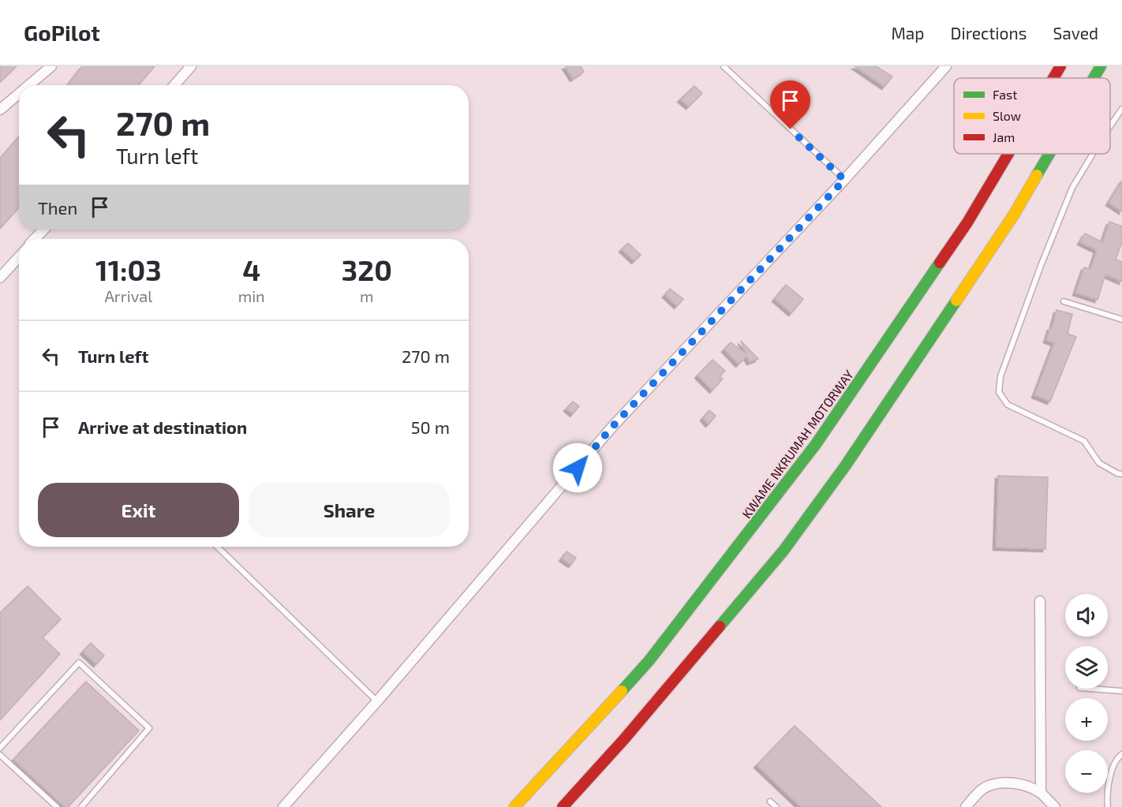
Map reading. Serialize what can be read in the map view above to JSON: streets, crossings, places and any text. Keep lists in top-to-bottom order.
{
  "streets": {
    "highway": ["KWAME NKRUMAH MOTORWAY"]
  },
  "legend": ["Fast", "Slow", "Jam"],
  "page": {
    "header": "GoPilot",
    "nav": ["Map", "Directions", "Saved"],
    "turn": ["270 m", "Turn left"],
    "then": "Then",
    "eta": [
      "11:03",
      "Arrival",
      "4",
      "min",
      "320",
      "m"
    ],
    "list": [
      {
        "name": "Turn left",
        "value": "270 m"
      },
      {
        "name": "Arrive at destination",
        "value": "50 m"
      }
    ],
    "buttons": ["Exit", "Share"],
    "map_buttons": ["+", "−"]
  }
}
